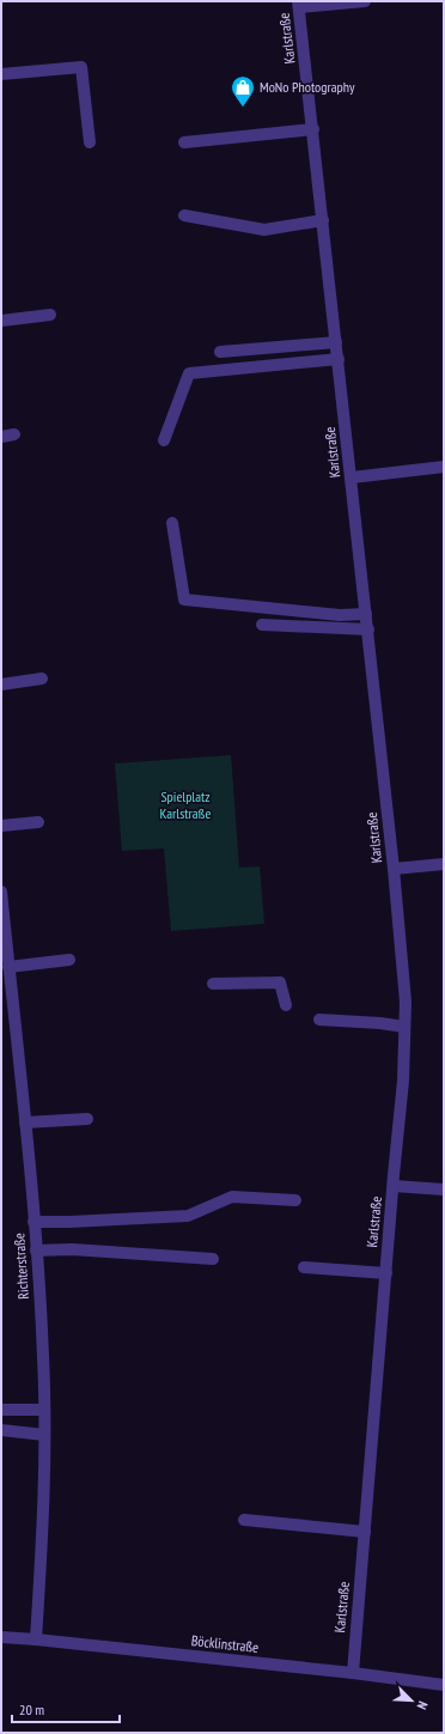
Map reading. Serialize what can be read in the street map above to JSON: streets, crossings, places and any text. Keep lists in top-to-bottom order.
{
  "streets": {
    "street": ["Karlstraße", "Richterstraße", "Böcklinstraße"]
  },
  "crossings": [
    ["Karlstraße", "Böcklinstraße"],
    ["Richterstraße", "Böcklinstraße"]
  ],
  "parks": ["Spielplatz Karlstraße"],
  "places": {
    "shop": ["MoNo Photography"]
  },
  "scale_bar": "20 m",
  "north": "bottom right"
}
